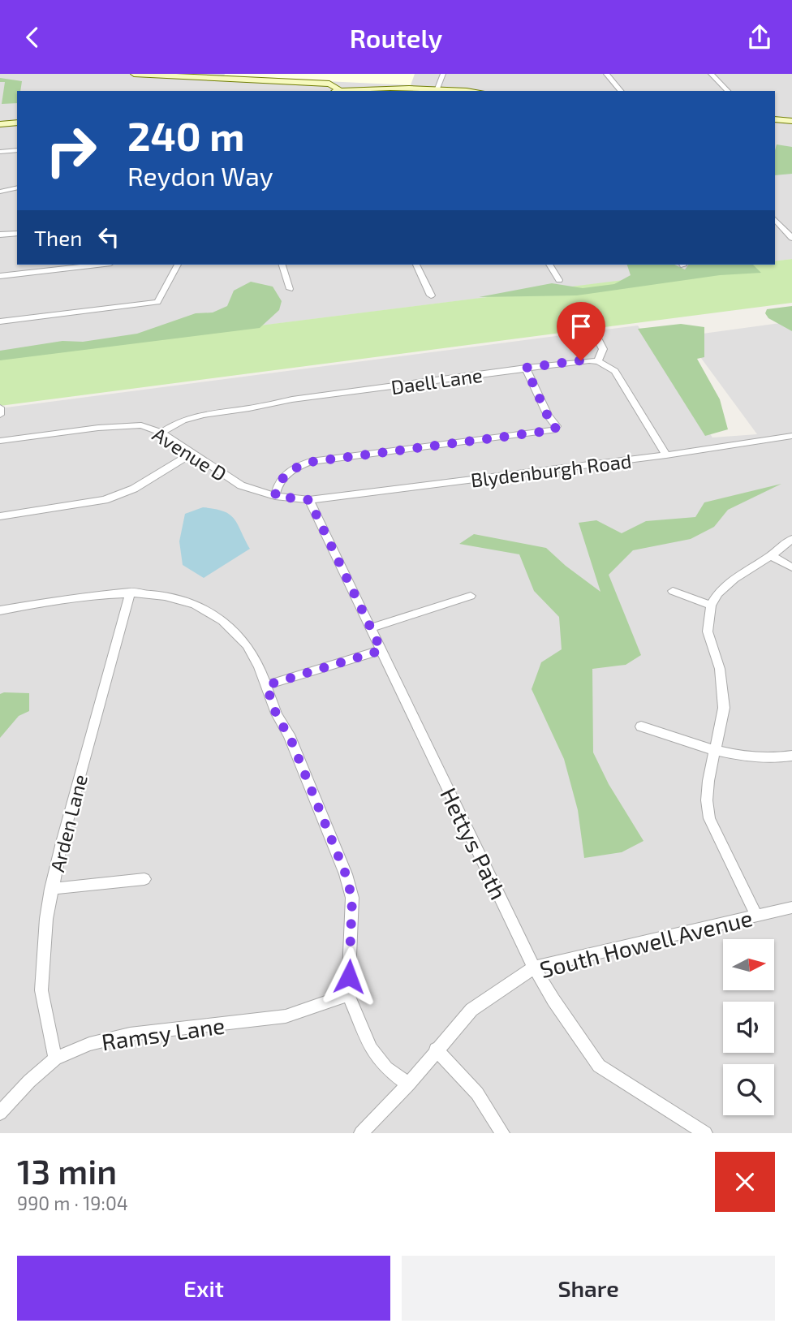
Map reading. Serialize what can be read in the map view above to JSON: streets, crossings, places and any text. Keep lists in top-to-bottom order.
{
  "streets": {
    "street": [
      "Daell Lane",
      "Avenue D",
      "Blydenburgh Road",
      "Arden Lane",
      "Hettys Path",
      "South Howell Avenue",
      "Ramsy Lane"
    ]
  },
  "crossings": [
    ["Daell Lane", "Avenue D"],
    ["Avenue D", "Blydenburgh Road"],
    ["Avenue D", "Hettys Path"],
    ["Blydenburgh Road", "Hettys Path"],
    ["Arden Lane", "Ramsy Lane"],
    ["Hettys Path", "South Howell Avenue"]
  ],
  "north": "right",
  "page": {
    "header": "Routely",
    "turn": ["240 m", "Reydon Way"],
    "then": "Then",
    "heading": ["13 min", "990 m · 19:04"],
    "buttons": ["Exit", "Share"]
  }
}
